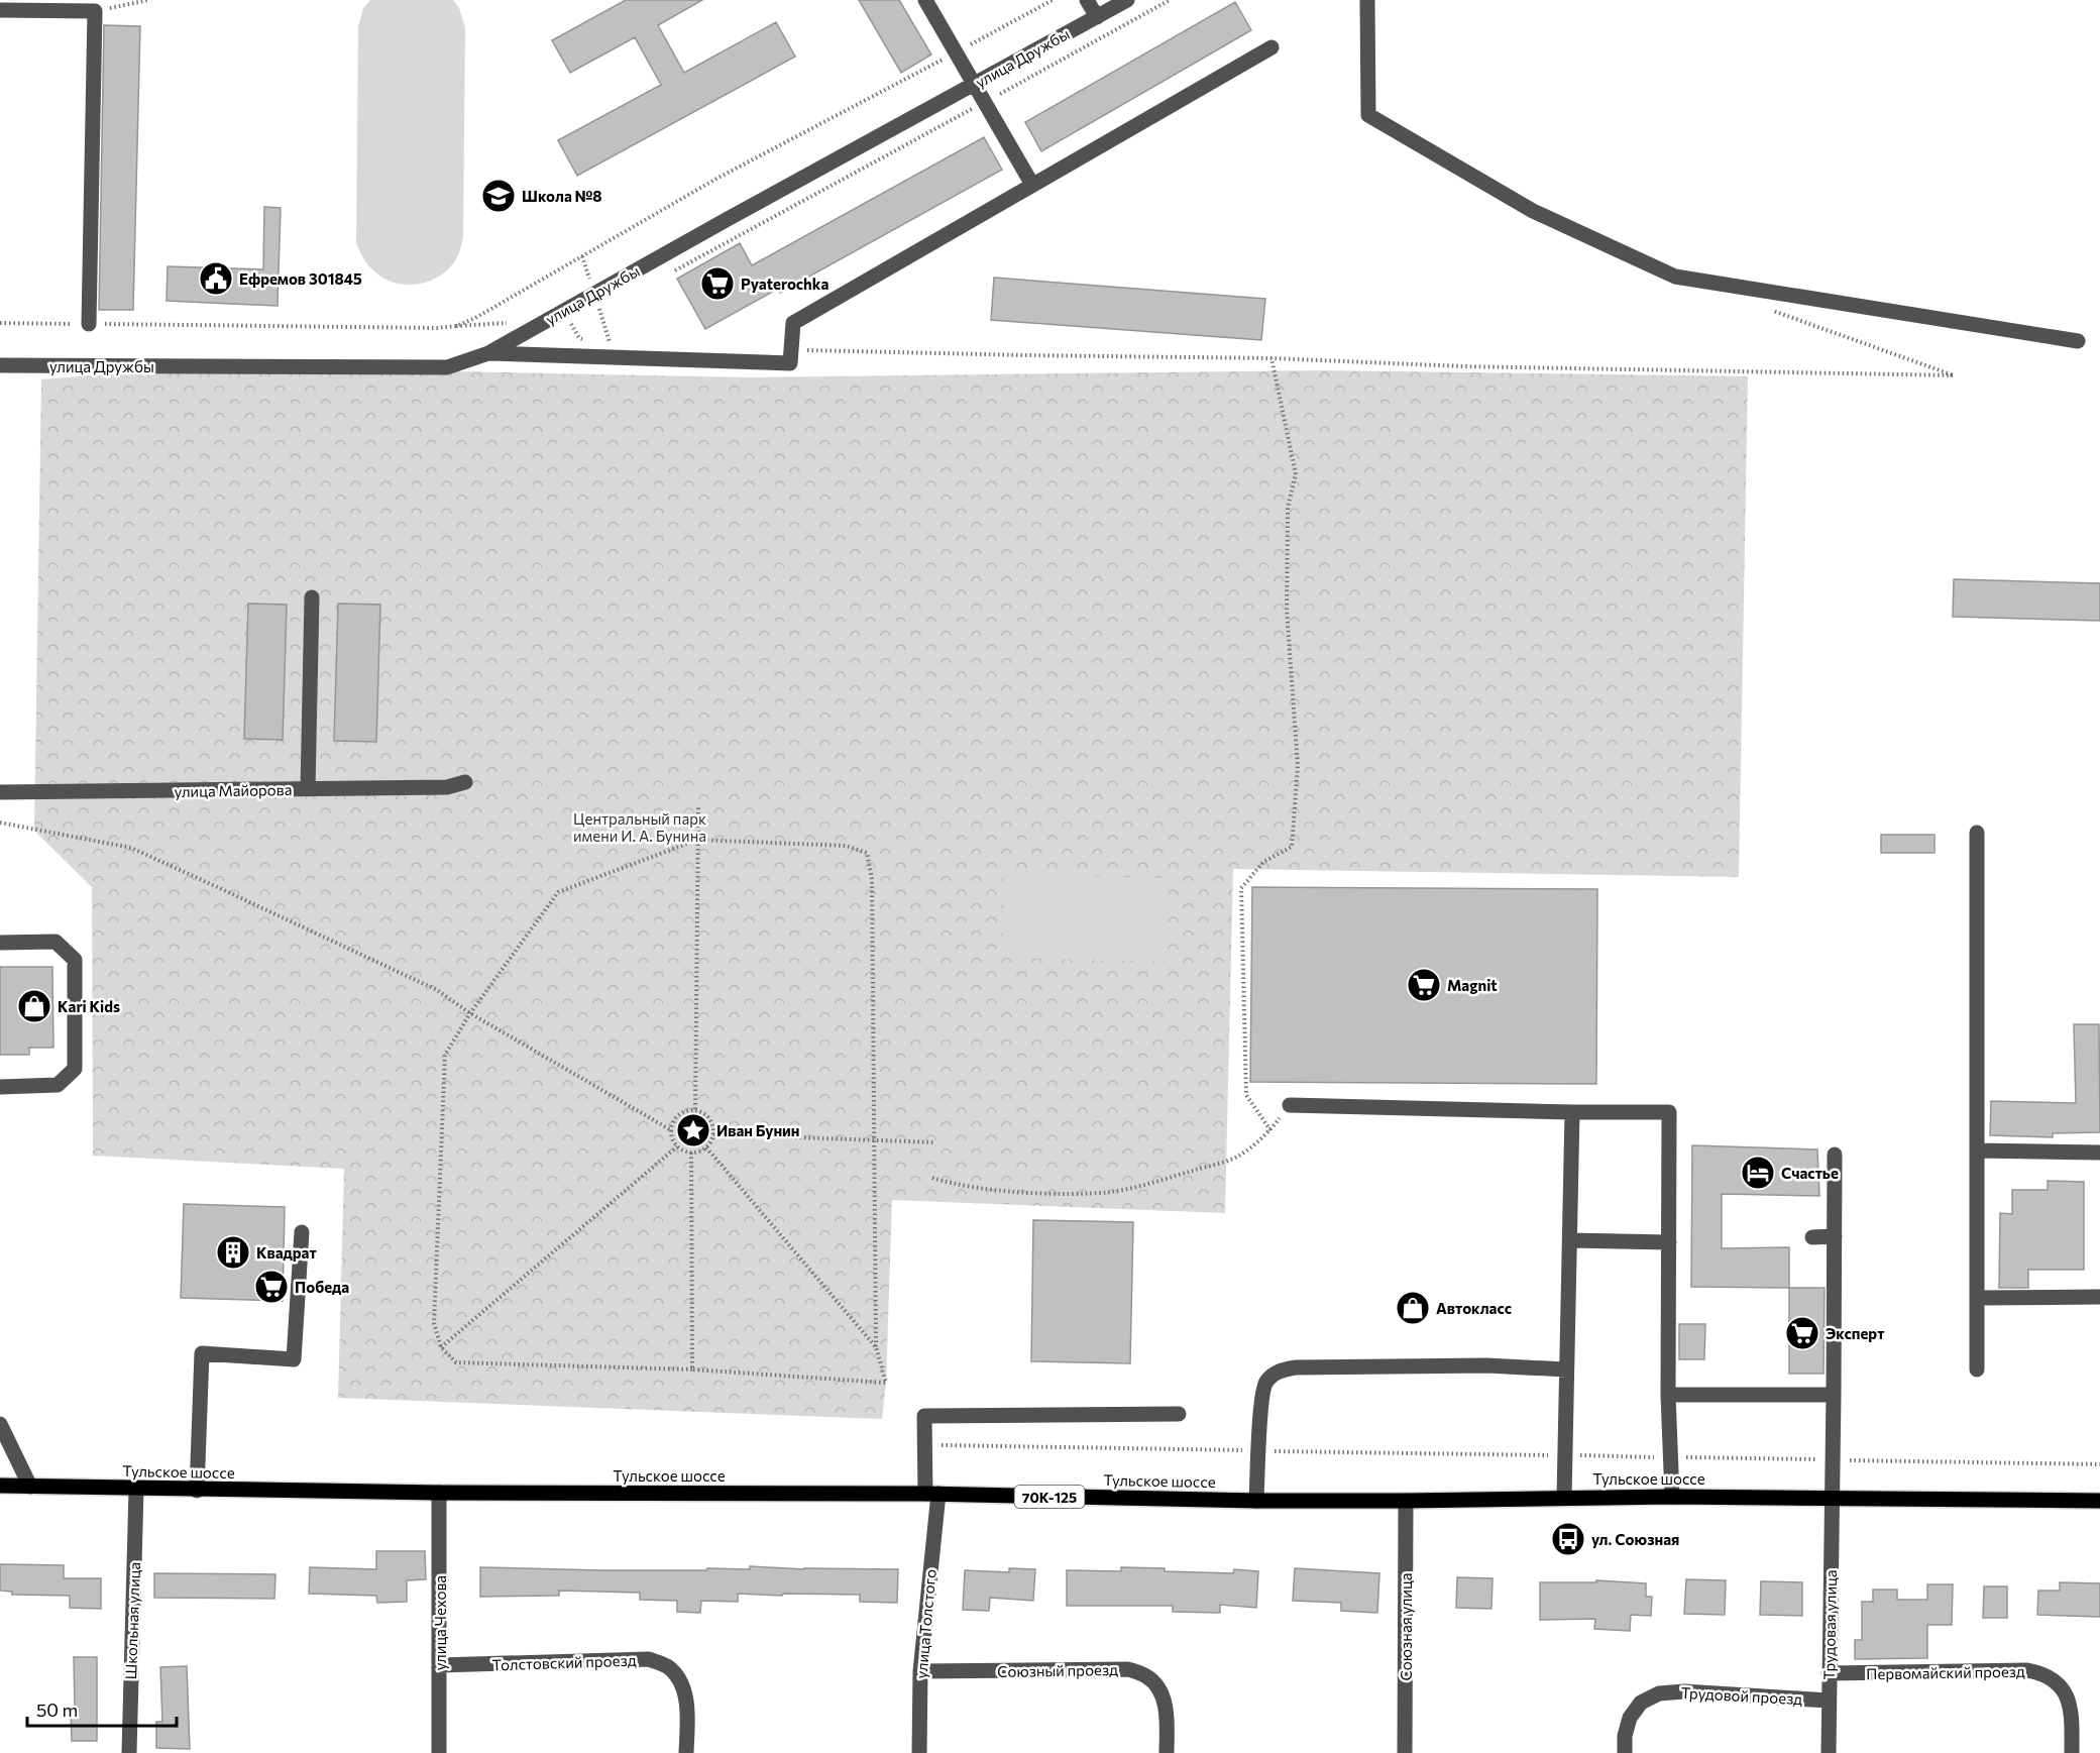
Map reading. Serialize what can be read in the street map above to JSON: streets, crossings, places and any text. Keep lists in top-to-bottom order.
{
  "streets": {
    "main road": ["Тульское шоссе", "70К-125"],
    "street": [
      "улица Дружбы",
      "улица Майорова",
      "Школьная улица",
      "улица Чехова",
      "улица Толстого",
      "Трудовая улица",
      "Союзная улица",
      "Толстовский проезд",
      "Союзный проезд",
      "Первомайский проезд",
      "Трудовой проезд"
    ]
  },
  "crossings": [
    ["Тульское шоссе", "Школьная улица"],
    ["Тульское шоссе", "улица Чехова"],
    ["Тульское шоссе", "улица Толстого"],
    ["Тульское шоссе", "Трудовая улица"],
    ["Тульское шоссе", "Союзная улица"],
    ["улица Чехова", "Толстовский проезд"],
    ["улица Толстого", "Союзный проезд"],
    ["Трудовая улица", "Первомайский проезд"],
    ["Трудовая улица", "Трудовой проезд"]
  ],
  "parks": ["Центральный парк имени И. А. Бунина"],
  "places": {
    "school or university": ["Школа №8"],
    "public building": ["Ефремов 301845"],
    "supermarket": [
      "Pyaterochka",
      "Magnit",
      "Победа",
      "Эксперт"
    ],
    "shop": ["Kari Kids", "Автокласс"],
    "place": ["Иван Бунин"],
    "hotel": ["Счастье"],
    "building": ["Квадрат"],
    "bus stop": ["ул. Союзная"]
  },
  "scale_bar": "50 m"
}
